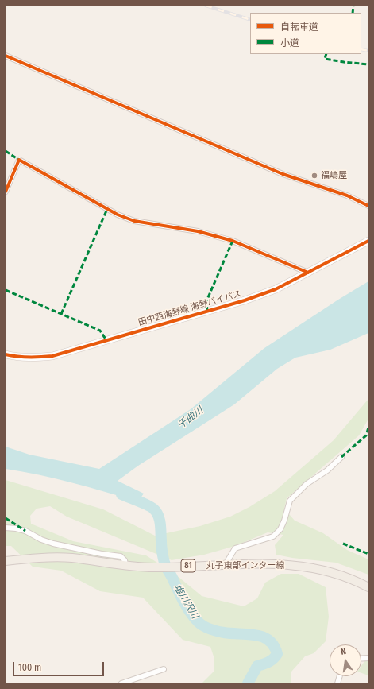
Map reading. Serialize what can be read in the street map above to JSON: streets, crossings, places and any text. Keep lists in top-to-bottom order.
{
  "streets": {
    "main road": ["81", "丸子東部インター線"],
    "street": ["田中西海野線 海野バイパス"]
  },
  "water": ["千曲川", "塩川沢川"],
  "places": ["福嶋屋"],
  "legend": ["自転車道", "小道"],
  "scale_bar": "100 m",
  "north": "top"
}
